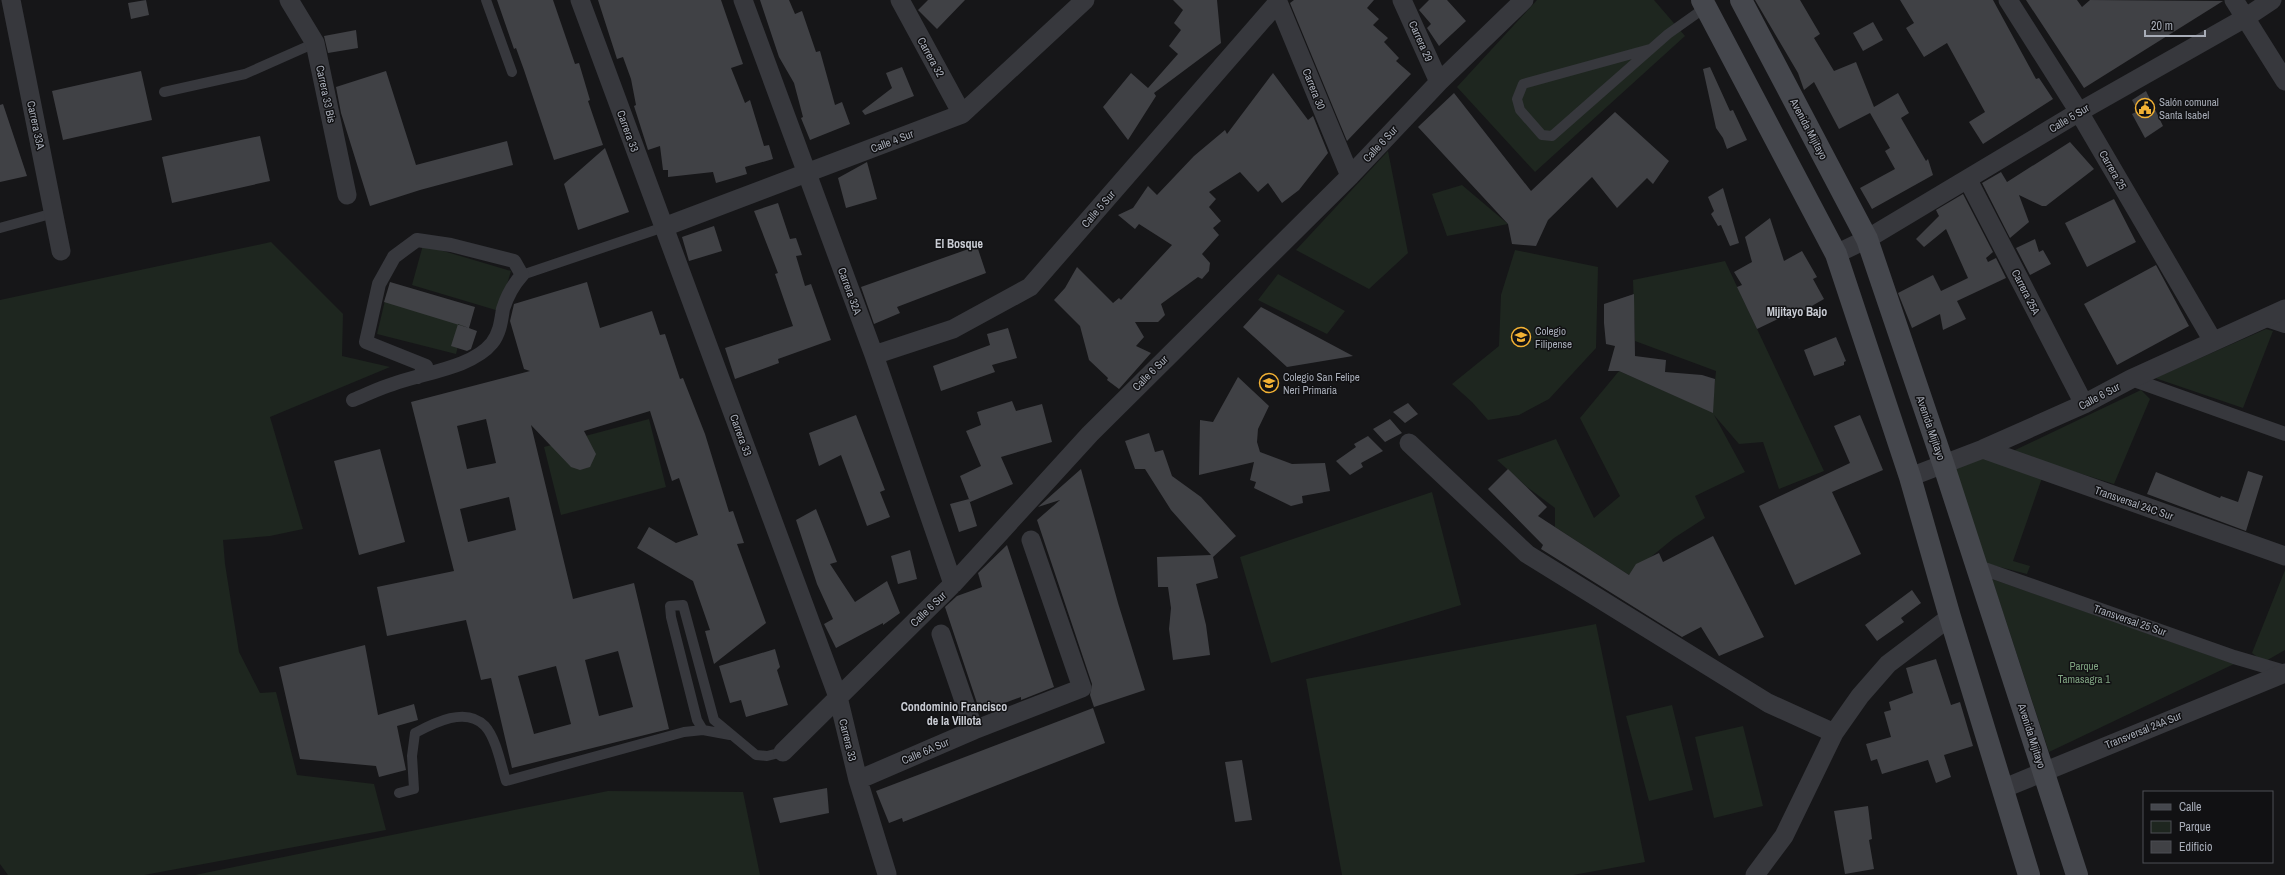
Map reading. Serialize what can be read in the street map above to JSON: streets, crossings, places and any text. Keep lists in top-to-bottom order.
{
  "streets": {
    "main road": ["Avenida Mijitayo"],
    "street": [
      "Carrera 29",
      "Carrera 32",
      "Carrera 30",
      "Carrera 33 Bis",
      "Calle 5 Sur",
      "Carrera 33A",
      "Carrera 33",
      "Calle 4 Sur",
      "Calle 6 Sur",
      "Carrera 25",
      "Carrera 32A",
      "Carrera 25A",
      "Transversal 24C Sur",
      "Transversal 25 Sur",
      "Transversal 24A Sur",
      "Calle 6A Sur"
    ]
  },
  "crossings": [
    ["Carrera 29", "Calle 6 Sur"],
    ["Carrera 32", "Calle 4 Sur"],
    ["Carrera 30", "Calle 5 Sur"],
    ["Carrera 30", "Calle 6 Sur"],
    ["Calle 5 Sur", "Avenida Mijitayo"],
    ["Calle 5 Sur", "Carrera 25"],
    ["Calle 5 Sur", "Carrera 32A"],
    ["Calle 5 Sur", "Carrera 25A"],
    ["Avenida Mijitayo", "Calle 6 Sur"],
    ["Avenida Mijitayo", "Transversal 25 Sur"],
    ["Avenida Mijitayo", "Transversal 24A Sur"],
    ["Carrera 33", "Calle 4 Sur"],
    ["Carrera 33", "Calle 6 Sur"],
    ["Carrera 33", "Calle 6A Sur"],
    ["Calle 4 Sur", "Carrera 32A"],
    ["Calle 6 Sur", "Carrera 25"],
    ["Calle 6 Sur", "Carrera 32A"],
    ["Calle 6 Sur", "Carrera 25A"],
    ["Calle 6 Sur", "Transversal 24C Sur"],
    ["Transversal 25 Sur", "Transversal 24A Sur"]
  ],
  "districts": ["El Bosque", "Mijitayo Bajo", "Condominio Francisco de la Villota"],
  "parks": ["Parque Tamasagra 1"],
  "places": {
    "public building": ["Salón comunal Santa Isabel"],
    "school or university": ["Colegio Filipense", "Colegio San Felipe Neri Primaria"]
  },
  "legend": ["Calle", "Parque", "Edificio"],
  "scale_bar": "20 m"
}
